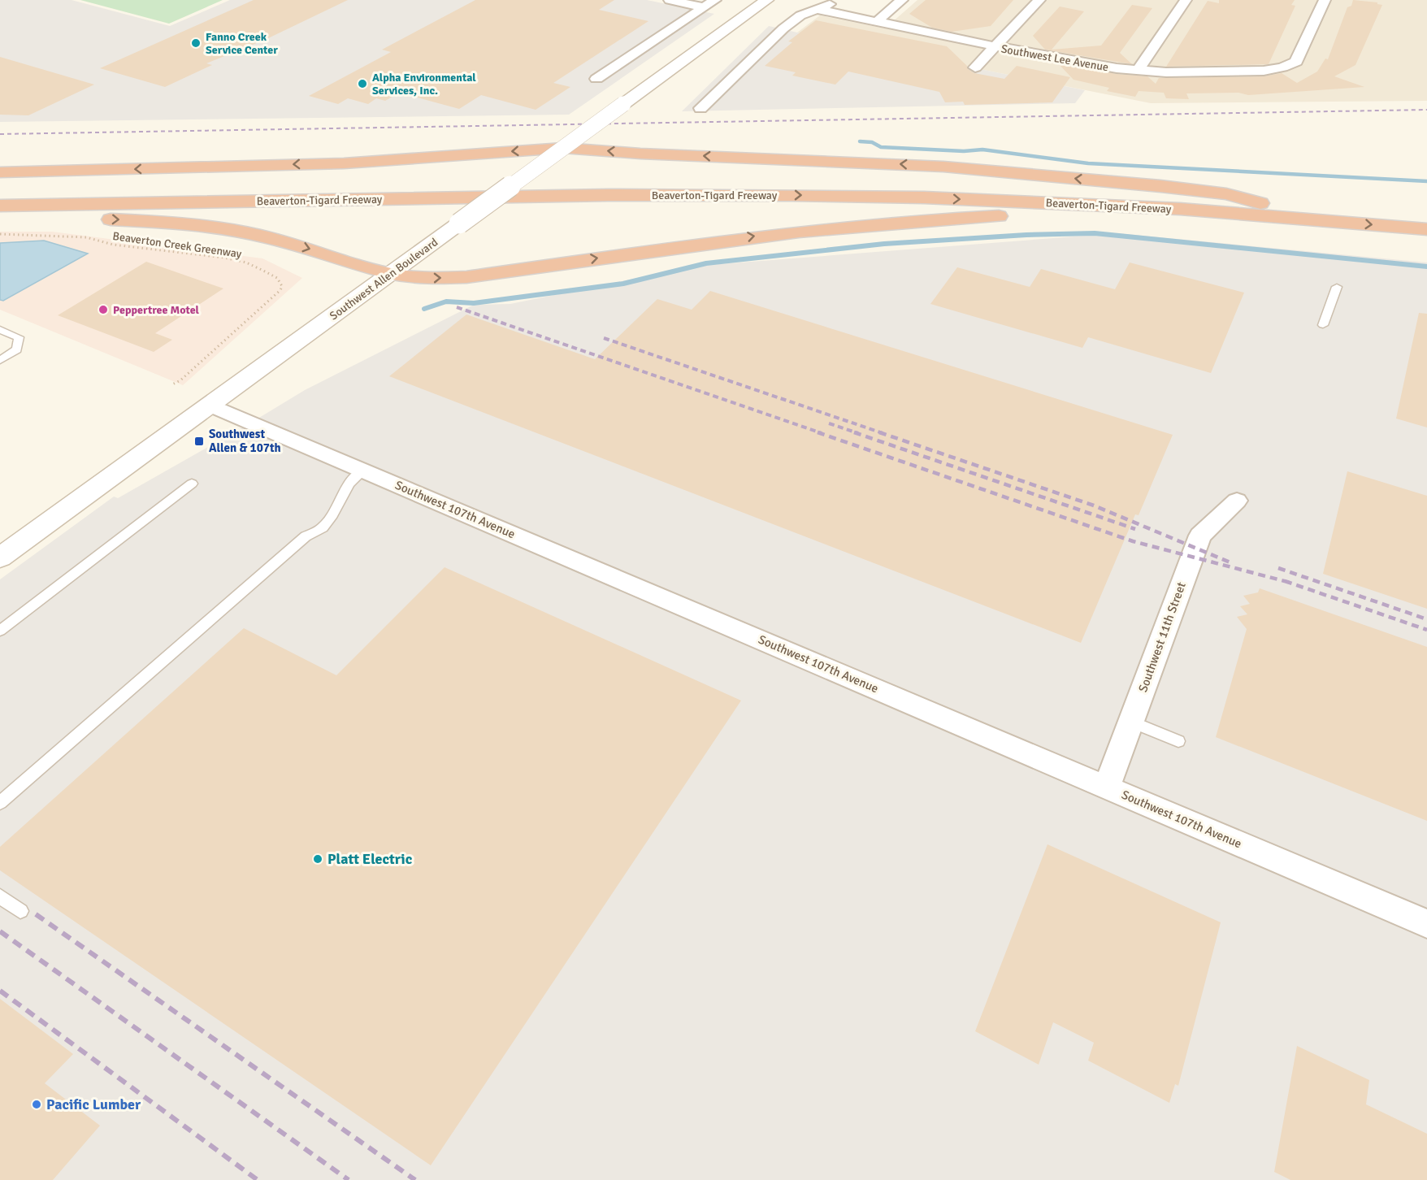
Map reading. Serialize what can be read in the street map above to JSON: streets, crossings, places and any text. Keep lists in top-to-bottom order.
{
  "streets": {
    "highway": ["Beaverton-Tigard Freeway"],
    "main road": ["Southwest Allen Boulevard"],
    "street": ["Southwest Lee Avenue", "Southwest 107th Avenue", "Southwest 11th Street"],
    "path": ["Beaverton Creek Greenway"]
  },
  "crossings": [
    ["Southwest Allen Boulevard", "Southwest 107th Avenue"],
    ["Southwest 107th Avenue", "Southwest 11th Street"]
  ],
  "places": {
    "other": [
      "Fanno Creek Service Center",
      "Alpha Environmental Services, Inc.",
      "Peppertree Motel",
      "Platt Electric",
      "Pacific Lumber"
    ],
    "transit": ["Southwest Allen & 107th"]
  }
}
